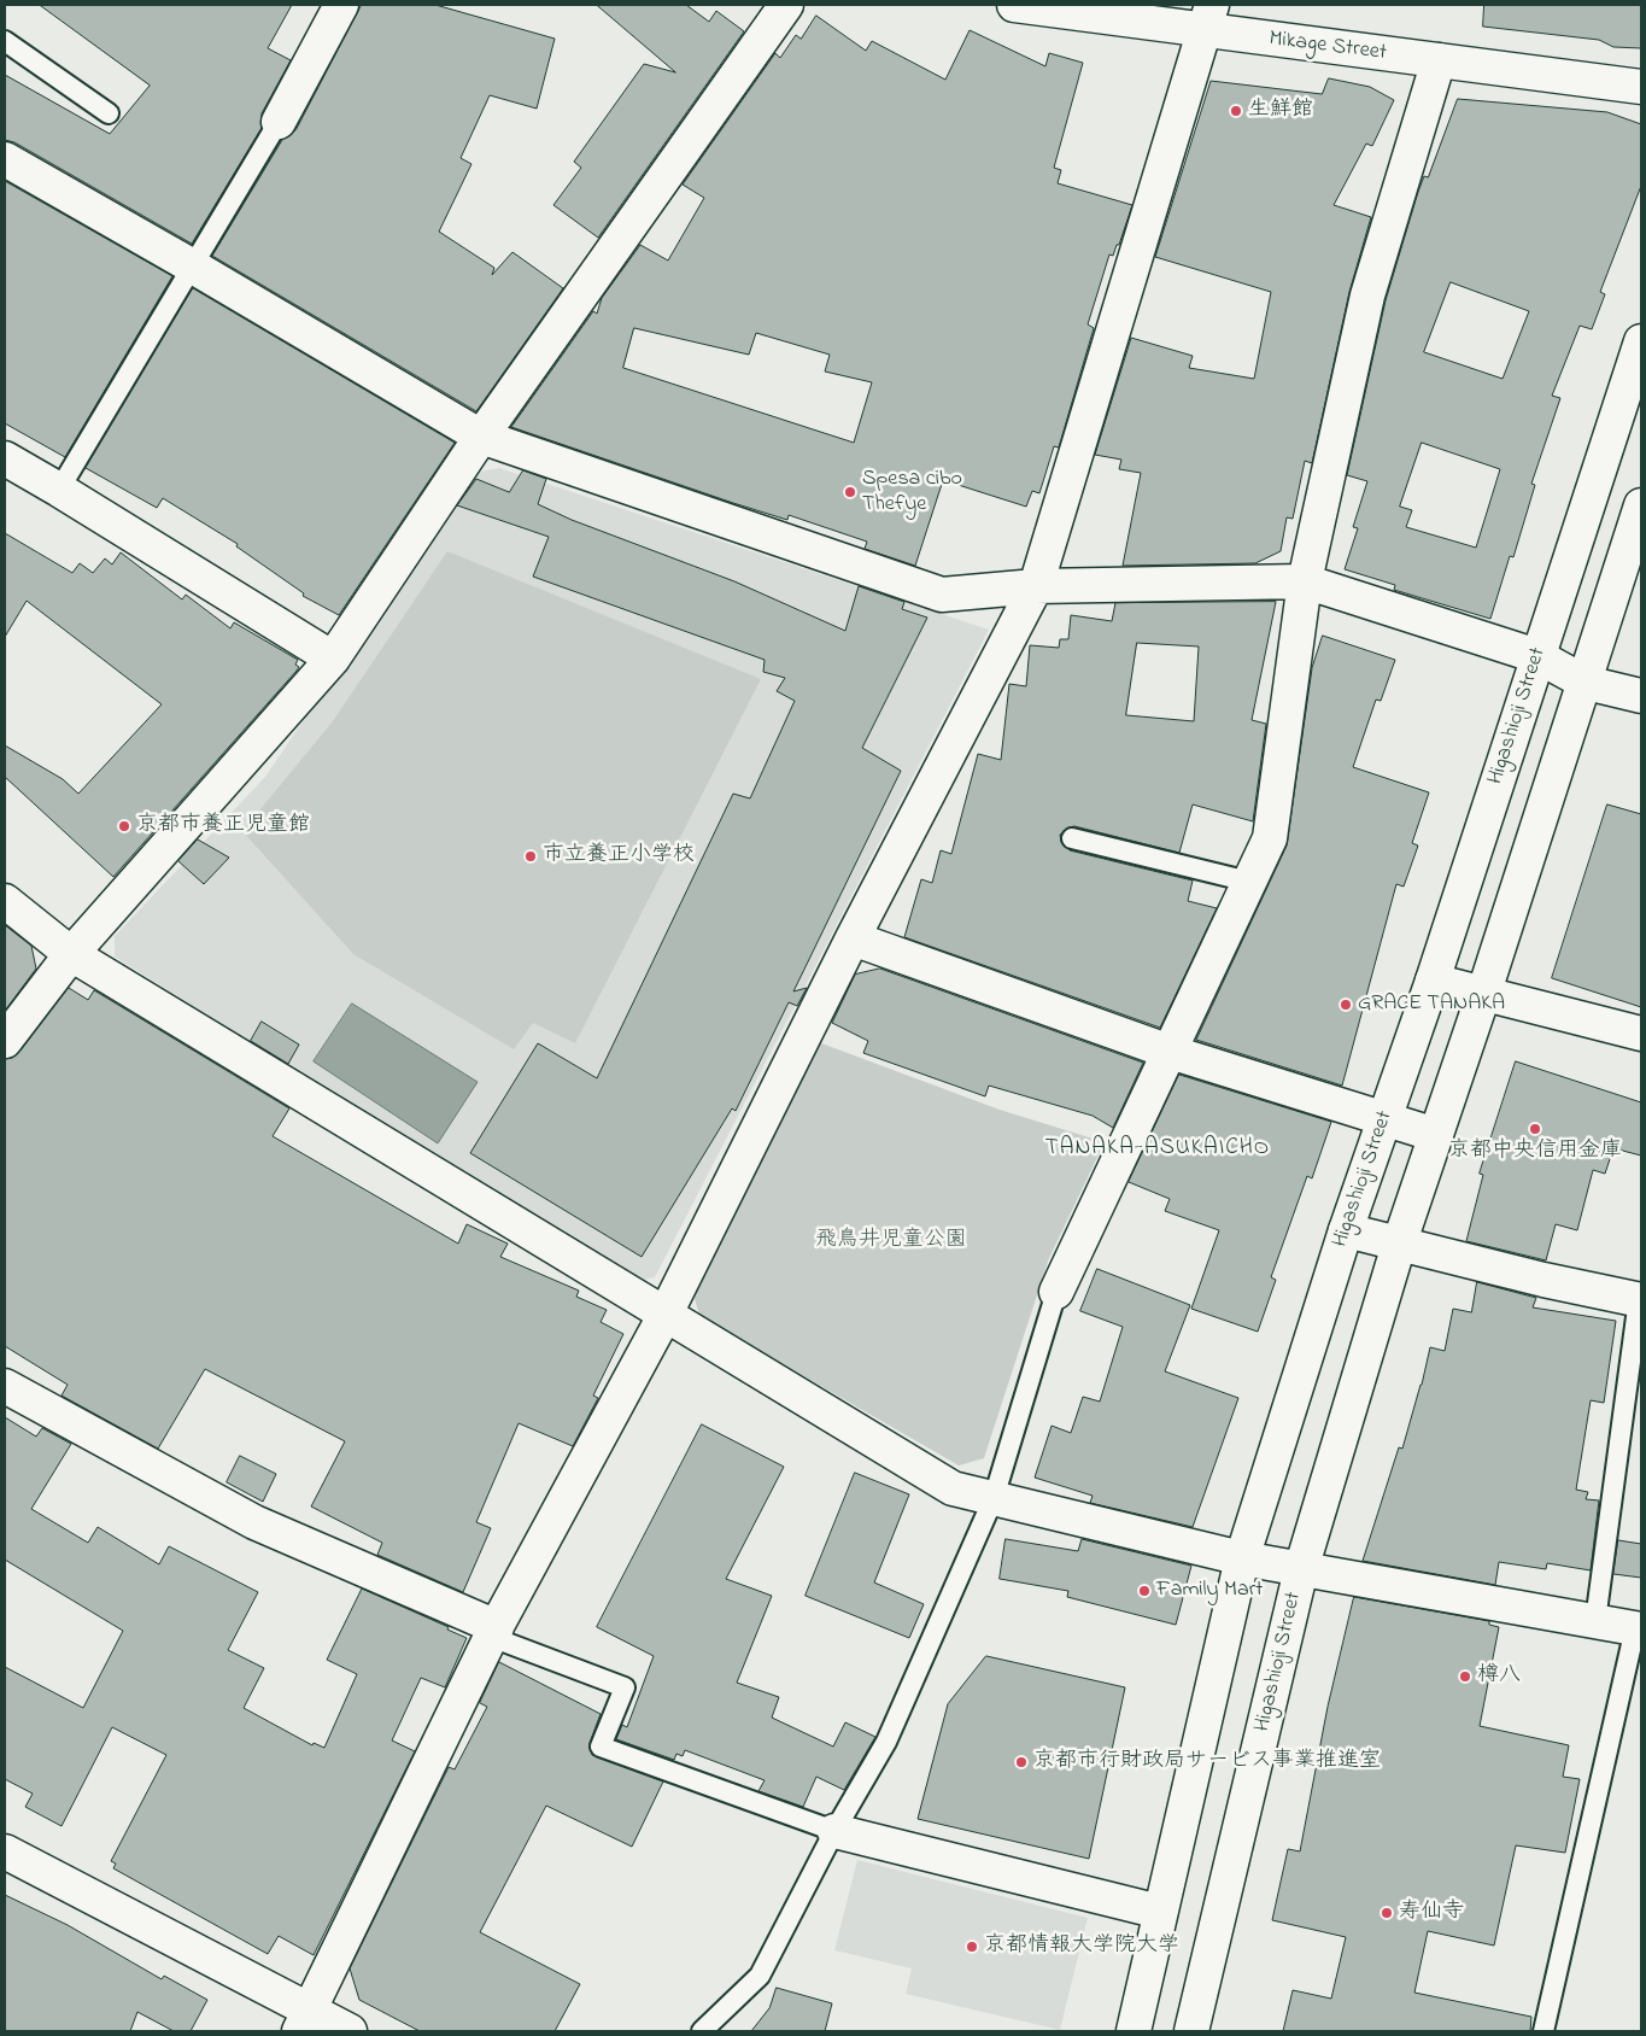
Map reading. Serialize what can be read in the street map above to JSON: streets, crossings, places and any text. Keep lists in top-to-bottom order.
{
  "streets": {
    "street": ["Mikage Street", "Higashioji Street"]
  },
  "districts": ["TANAKA-ASUKAICHO"],
  "parks": ["飛鳥井児童公園"],
  "places": [
    "生鮮館",
    "Spesa cibo Thefye",
    "京都市養正児童館",
    "市立養正小学校",
    "GRACE TANAKA",
    "京都中央信用金庫",
    "Family Mart",
    "樽八",
    "京都市行財政局サービス事業推進室",
    "寿仙寺",
    "京都情報大学院大学"
  ]
}
